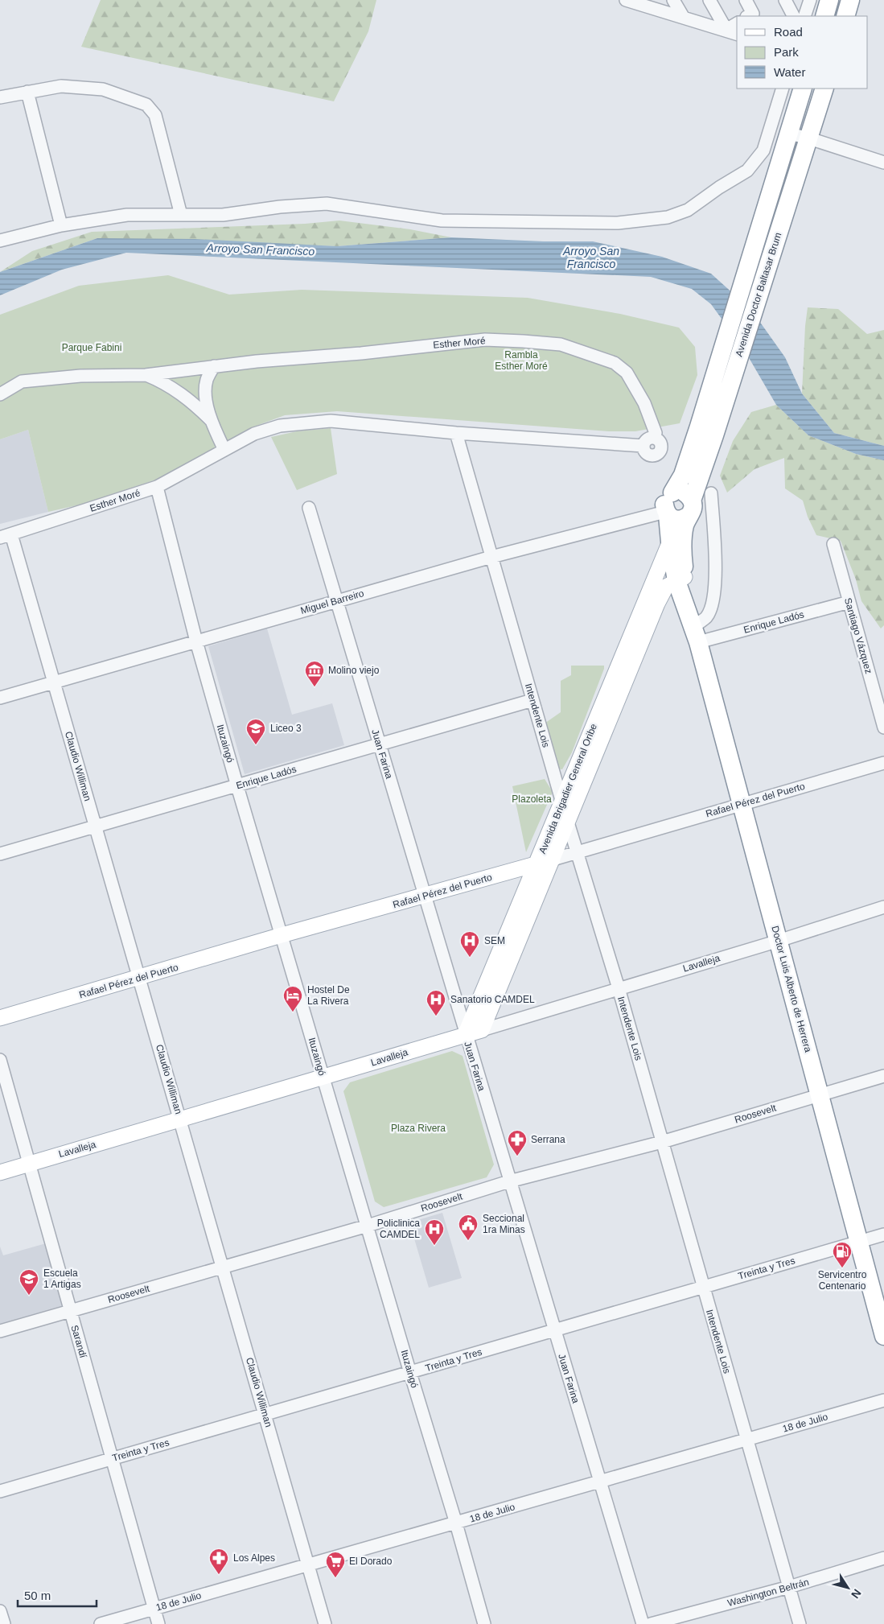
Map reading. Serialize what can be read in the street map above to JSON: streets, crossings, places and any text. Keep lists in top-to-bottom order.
{
  "streets": {
    "highway": ["Avenida Doctor Baltasar Brum", "Doctor Luis Alberto de Herrera"],
    "main road": ["Avenida Brigadier General Oribe", "Rafael Pérez del Puerto", "Lavalleja"],
    "street": [
      "Esther Moré",
      "Miguel Barreiro",
      "Enrique Ladós",
      "Santiago Vázquez",
      "Intendente Lois",
      "Ituzaingó",
      "Juan Farina",
      "Claudio Williman",
      "Roosevelt",
      "Treinta y Tres",
      "Sarandí",
      "18 de Julio",
      "Washington Beltrán"
    ]
  },
  "crossings": [
    ["Avenida Doctor Baltasar Brum", "Miguel Barreiro"],
    ["Avenida Doctor Baltasar Brum", "Doctor Luis Alberto de Herrera"],
    ["Esther Moré", "Intendente Lois"],
    ["Esther Moré", "Ituzaingó"],
    ["Esther Moré", "Claudio Williman"],
    ["Miguel Barreiro", "Intendente Lois"],
    ["Miguel Barreiro", "Ituzaingó"],
    ["Miguel Barreiro", "Juan Farina"],
    ["Miguel Barreiro", "Claudio Williman"],
    ["Miguel Barreiro", "Doctor Luis Alberto de Herrera"],
    ["Enrique Ladós", "Santiago Vázquez"],
    ["Enrique Ladós", "Intendente Lois"],
    ["Enrique Ladós", "Ituzaingó"],
    ["Enrique Ladós", "Juan Farina"],
    ["Enrique Ladós", "Claudio Williman"],
    ["Enrique Ladós", "Doctor Luis Alberto de Herrera"],
    ["Intendente Lois", "Avenida Brigadier General Oribe"],
    ["Intendente Lois", "Rafael Pérez del Puerto"],
    ["Intendente Lois", "Lavalleja"],
    ["Intendente Lois", "Roosevelt"],
    ["Intendente Lois", "Treinta y Tres"],
    ["Intendente Lois", "18 de Julio"],
    ["Intendente Lois", "Washington Beltrán"],
    ["Ituzaingó", "Rafael Pérez del Puerto"],
    ["Ituzaingó", "Lavalleja"],
    ["Ituzaingó", "Roosevelt"],
    ["Ituzaingó", "Treinta y Tres"],
    ["Ituzaingó", "18 de Julio"],
    ["Juan Farina", "Avenida Brigadier General Oribe"],
    ["Juan Farina", "Rafael Pérez del Puerto"],
    ["Juan Farina", "Lavalleja"],
    ["Juan Farina", "Roosevelt"],
    ["Juan Farina", "Treinta y Tres"],
    ["Juan Farina", "18 de Julio"],
    ["Claudio Williman", "Rafael Pérez del Puerto"],
    ["Claudio Williman", "Lavalleja"],
    ["Claudio Williman", "Roosevelt"],
    ["Claudio Williman", "Treinta y Tres"],
    ["Claudio Williman", "18 de Julio"],
    ["Avenida Brigadier General Oribe", "Rafael Pérez del Puerto"],
    ["Avenida Brigadier General Oribe", "Lavalleja"],
    ["Avenida Brigadier General Oribe", "Doctor Luis Alberto de Herrera"],
    ["Rafael Pérez del Puerto", "Doctor Luis Alberto de Herrera"],
    ["Lavalleja", "Doctor Luis Alberto de Herrera"],
    ["Lavalleja", "Sarandí"],
    ["Doctor Luis Alberto de Herrera", "Roosevelt"],
    ["Doctor Luis Alberto de Herrera", "Treinta y Tres"],
    ["Roosevelt", "Sarandí"],
    ["Treinta y Tres", "Sarandí"],
    ["Sarandí", "18 de Julio"]
  ],
  "water": ["Arroyo San Francisco"],
  "parks": [
    "Parque Fabini",
    "Rambla Esther Moré",
    "Plazoleta",
    "Plaza Rivera"
  ],
  "places": {
    "museum": ["Molino viejo"],
    "school or university": ["Liceo 3", "Escuela 1 Artigas"],
    "hospital": ["SEM", "Sanatorio CAMDEL", "Policlinica CAMDEL"],
    "hotel": ["Hostel De La Rivera"],
    "pharmacy": ["Serrana", "Los Alpes"],
    "public building": ["Seccional 1ra Minas"],
    "fuel station": ["Servicentro Centenario"],
    "supermarket": ["El Dorado"]
  },
  "legend": ["Road", "Park", "Water"],
  "scale_bar": "50 m",
  "north": "bottom right"
}
